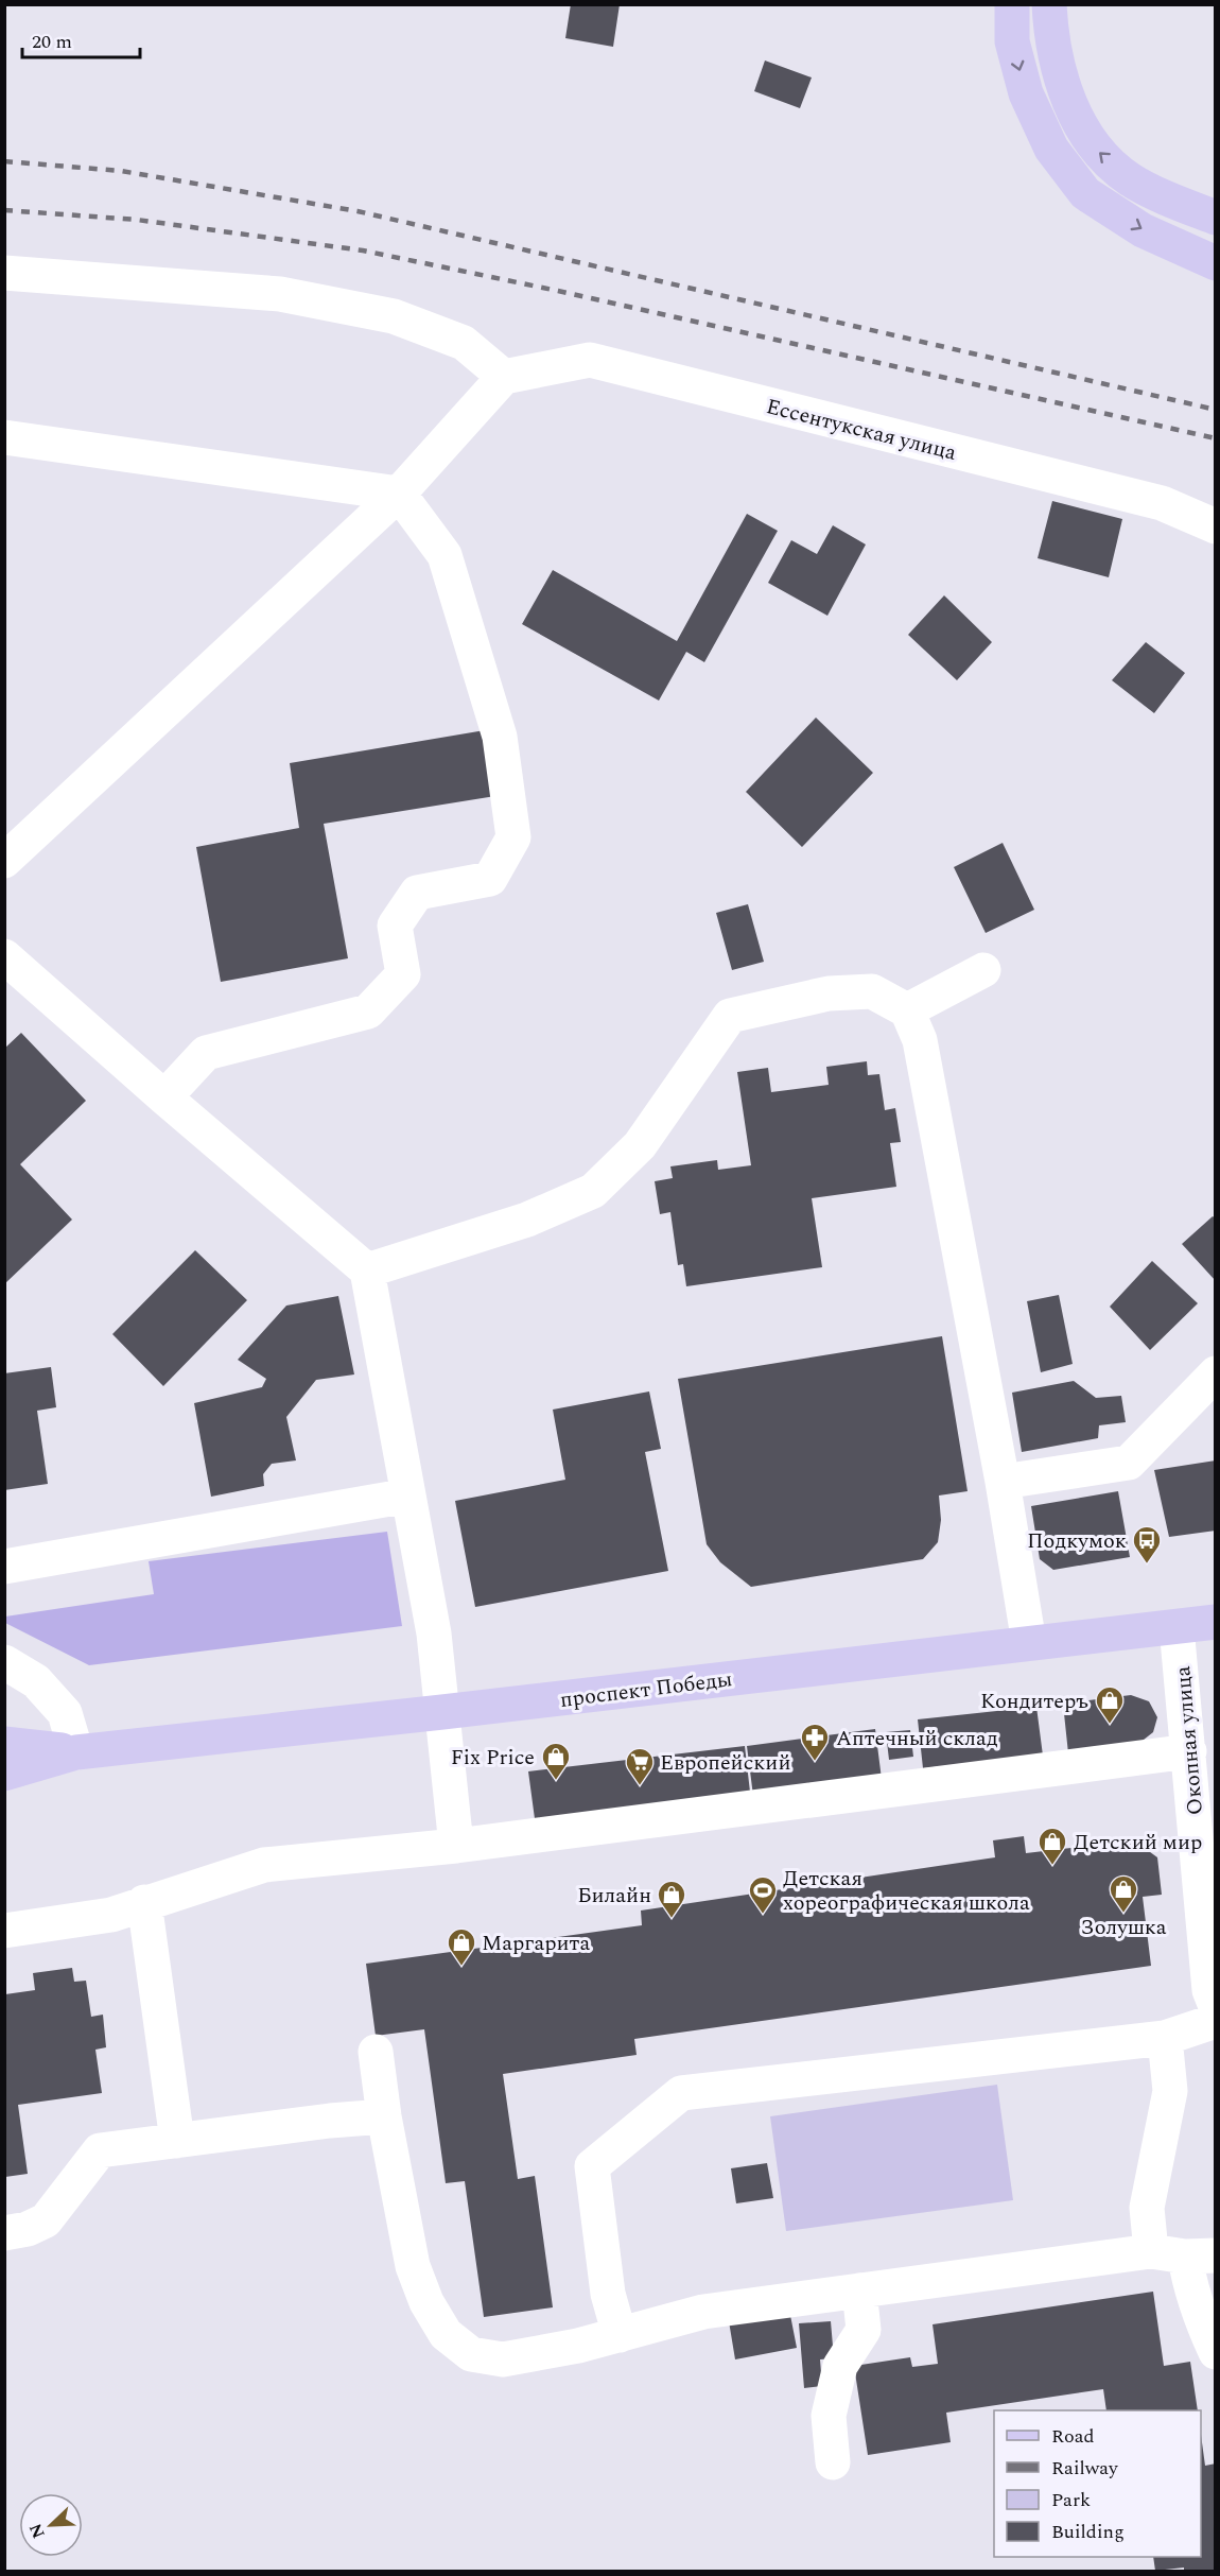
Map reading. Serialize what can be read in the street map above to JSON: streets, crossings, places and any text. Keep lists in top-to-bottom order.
{
  "streets": {
    "main road": ["проспект Победы"],
    "street": ["Ессентукская улица", "Окопная улица"]
  },
  "crossings": [
    ["проспект Победы", "Окопная улица"]
  ],
  "places": {
    "bus stop": ["Подкумок"],
    "shop": [
      "Кондитеръ",
      "Fix Price",
      "Детский мир",
      "Золушка",
      "Билайн",
      "Маргарита"
    ],
    "pharmacy": ["Аптечный склад"],
    "supermarket": ["Европейский"],
    "sports": ["Детская хореографическая школа"]
  },
  "legend": [
    "Road",
    "Railway",
    "Park",
    "Building"
  ],
  "scale_bar": "20 m",
  "north": "bottom left"
}
